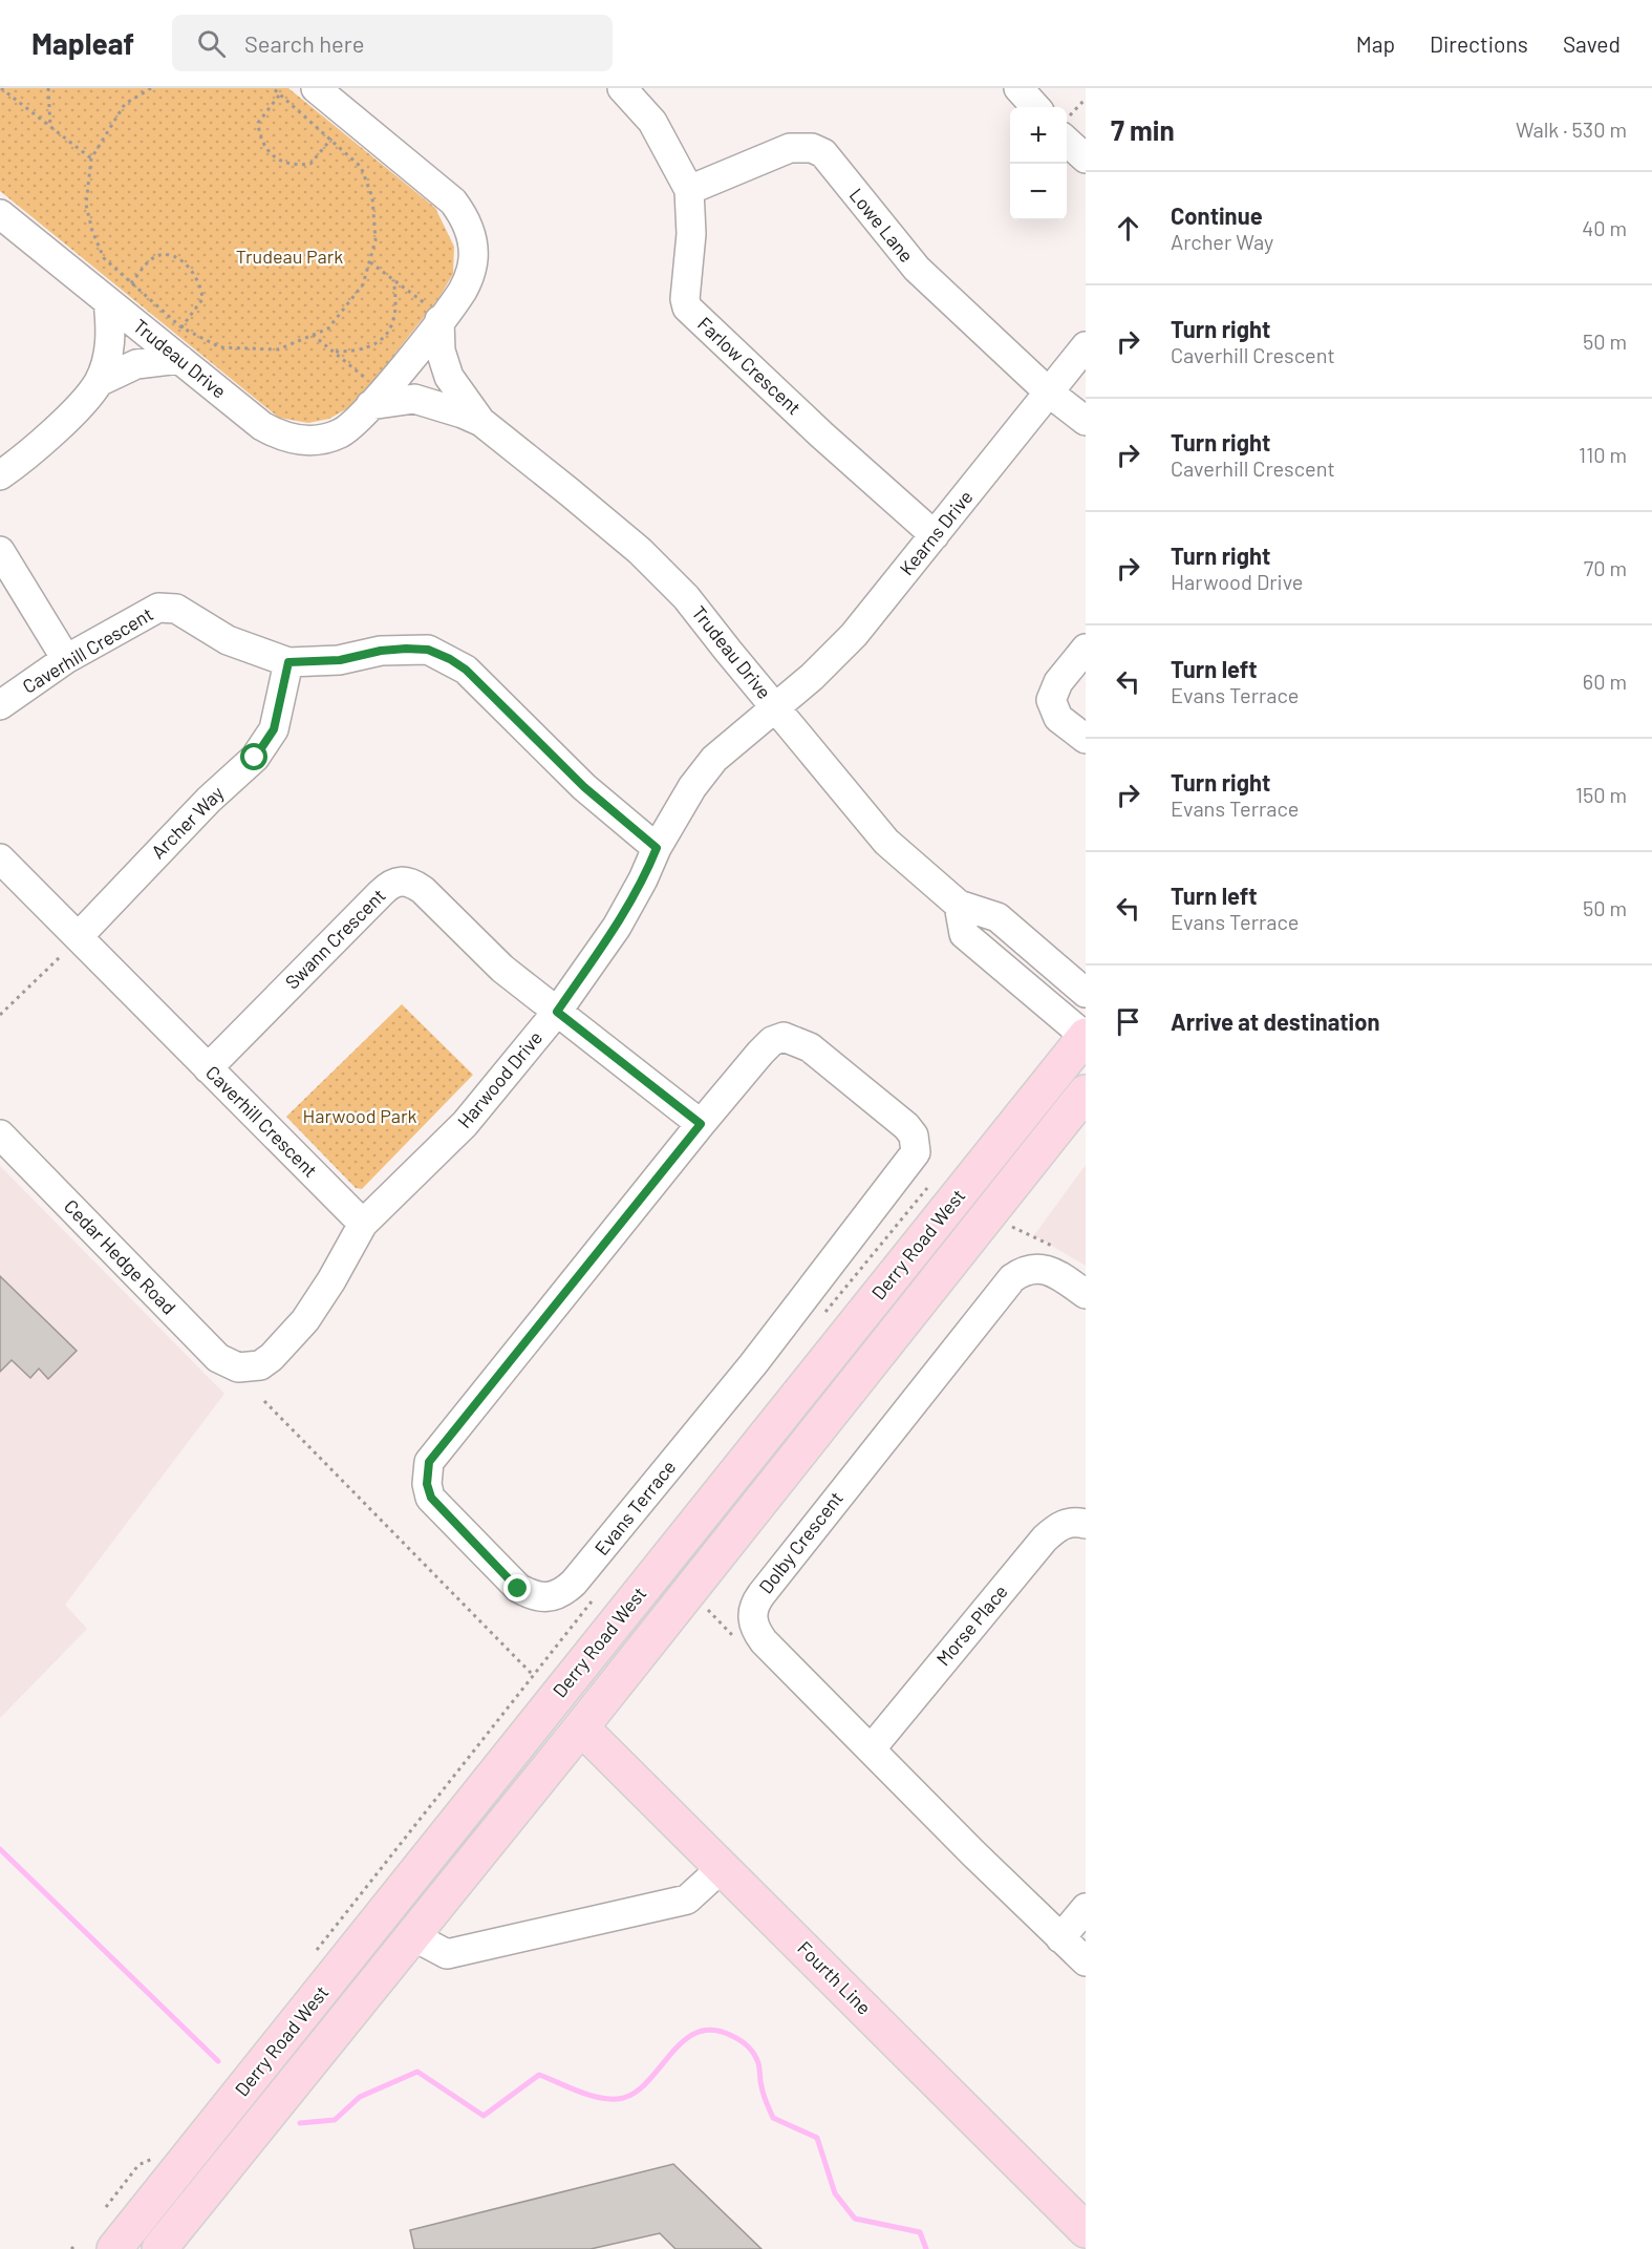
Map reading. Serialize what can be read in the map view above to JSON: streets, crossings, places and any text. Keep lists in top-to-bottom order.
{
  "streets": {
    "main road": ["Derry Road West", "Fourth Line"],
    "street": [
      "Lowe Lane",
      "Trudeau Drive",
      "Farlow Crescent",
      "Kearns Drive",
      "Caverhill Crescent",
      "Archer Way",
      "Swann Crescent",
      "Harwood Drive",
      "Cedar Hedge Road",
      "Evans Terrace",
      "Dolby Crescent",
      "Morse Place"
    ]
  },
  "crossings": [
    ["Lowe Lane", "Farlow Crescent"],
    ["Lowe Lane", "Kearns Drive"],
    ["Trudeau Drive", "Kearns Drive"],
    ["Trudeau Drive", "Harwood Drive"],
    ["Farlow Crescent", "Kearns Drive"],
    ["Kearns Drive", "Harwood Drive"],
    ["Caverhill Crescent", "Archer Way"],
    ["Caverhill Crescent", "Swann Crescent"],
    ["Caverhill Crescent", "Harwood Drive"],
    ["Swann Crescent", "Harwood Drive"],
    ["Harwood Drive", "Cedar Hedge Road"],
    ["Derry Road West", "Fourth Line"],
    ["Dolby Crescent", "Morse Place"]
  ],
  "parks": ["Trudeau Park", "Harwood Park"],
  "page": {
    "header": "Mapleaf",
    "search": "Search here",
    "nav": ["Map", "Directions", "Saved"],
    "heading": ["7 min", "Walk · 530 m"],
    "map_buttons": ["+", "−"],
    "list": [
      ["Continue", "Archer Way", "40 m"],
      ["Turn right", "Caverhill Crescent", "50 m"],
      ["Turn right", "Caverhill Crescent", "110 m"],
      ["Turn right", "Harwood Drive", "70 m"],
      ["Turn left", "Evans Terrace", "60 m"],
      ["Turn right", "Evans Terrace", "150 m"],
      ["Turn left", "Evans Terrace", "50 m"],
      "Arrive at destination"
    ]
  }
}
